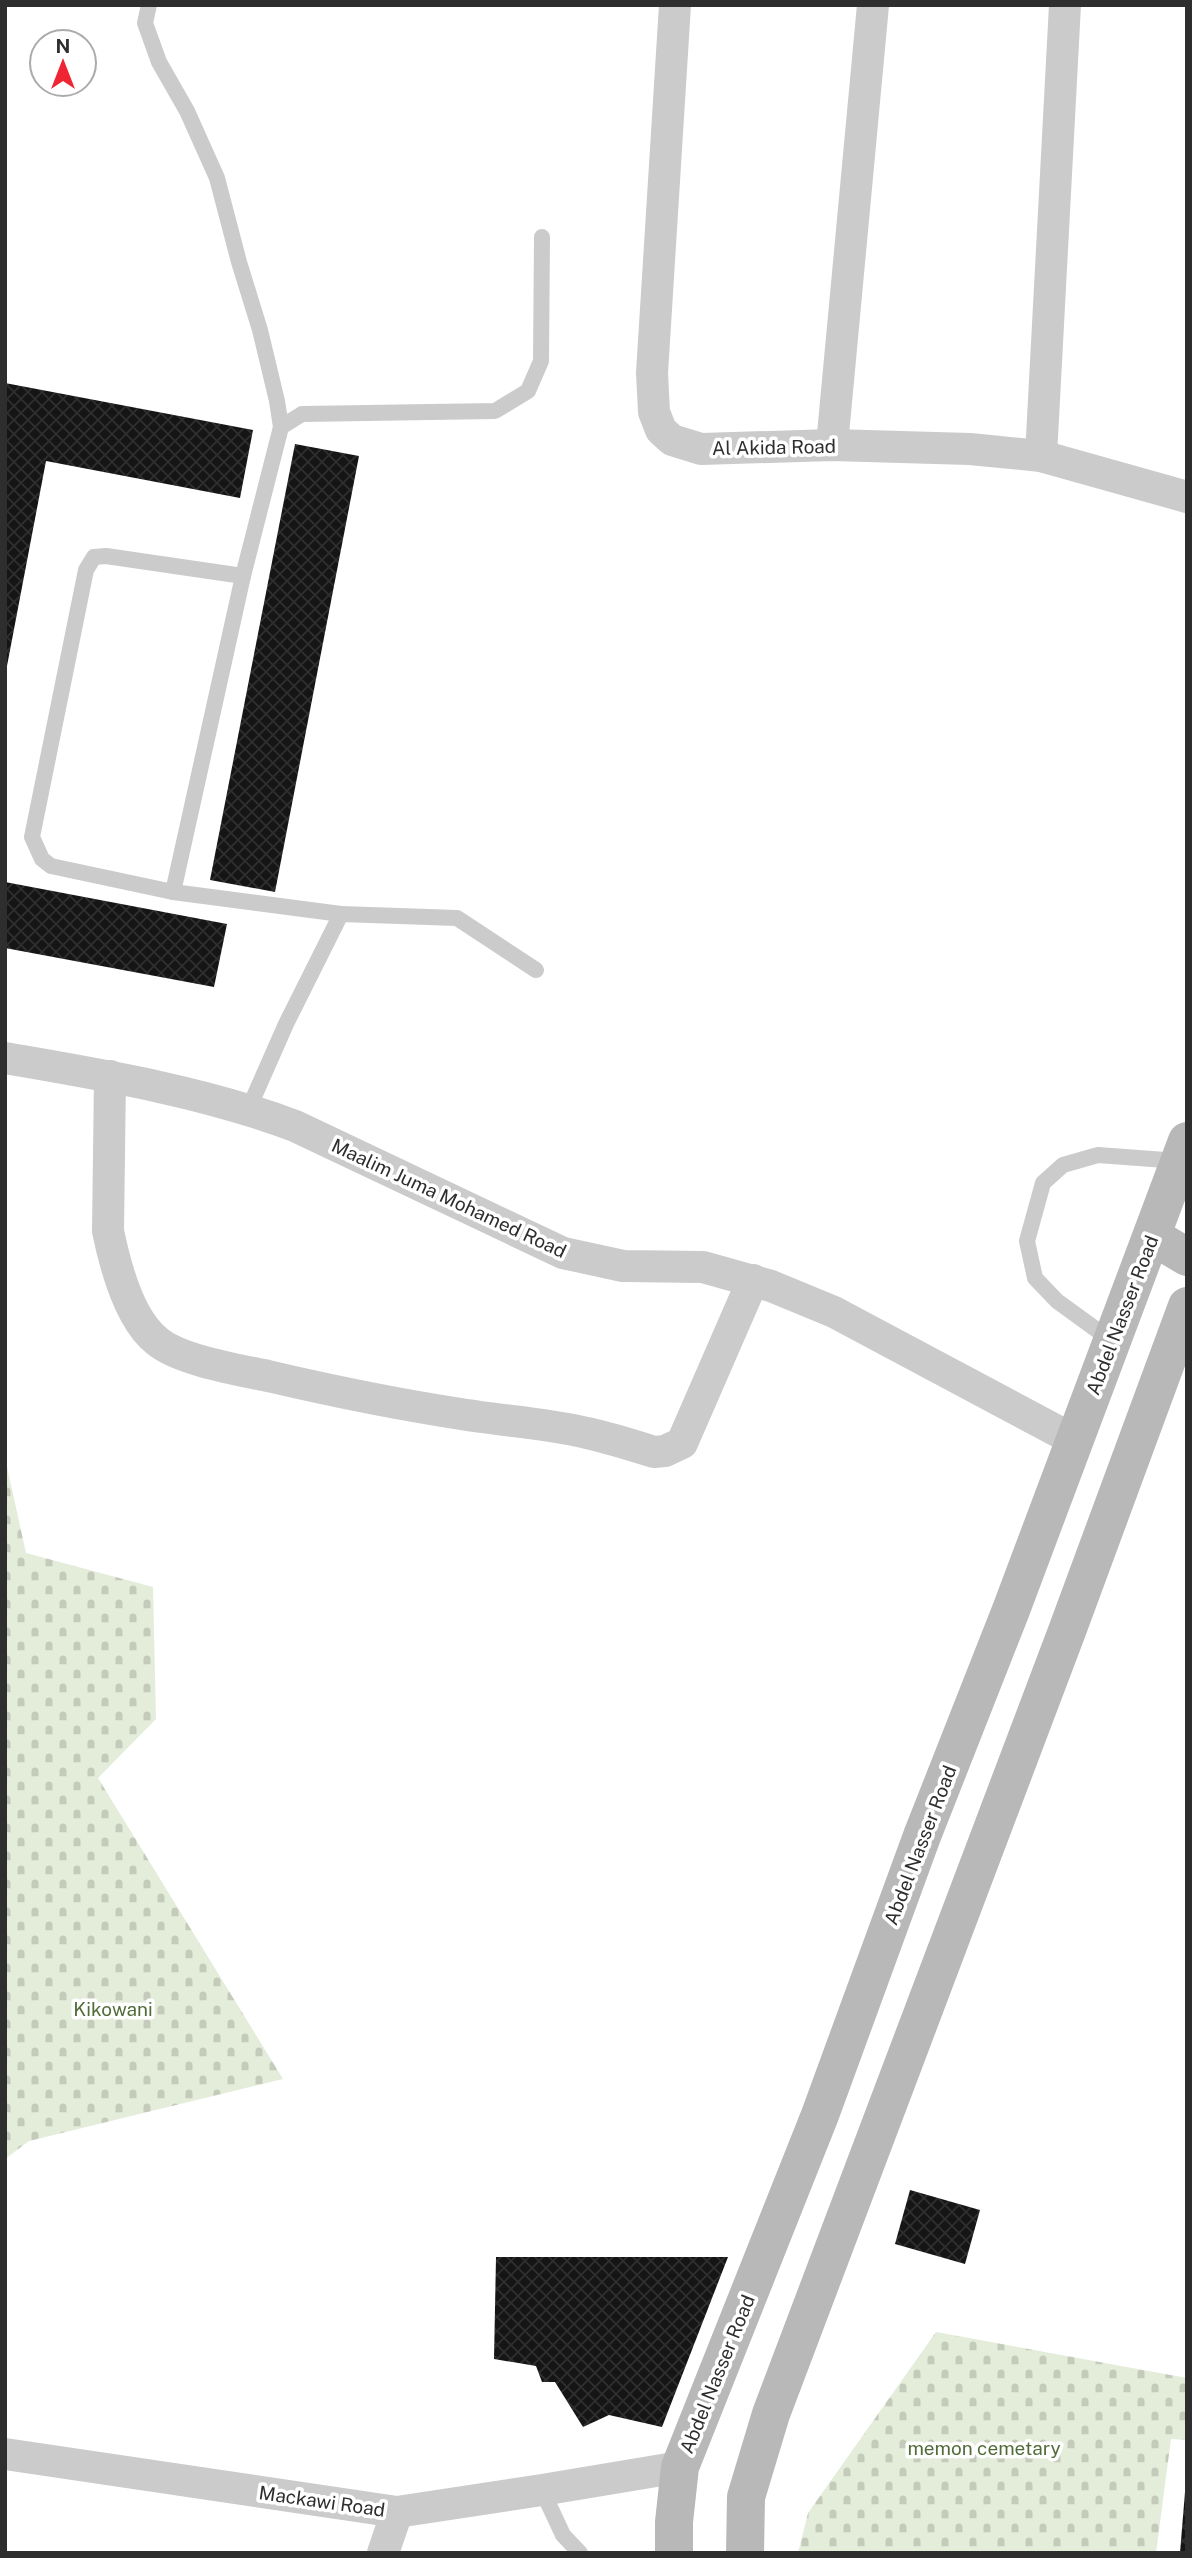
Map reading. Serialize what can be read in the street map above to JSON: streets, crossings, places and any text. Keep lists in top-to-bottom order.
{
  "streets": {
    "main road": ["Abdel Nasser Road"],
    "street": ["Al Akida Road", "Maalim Juma Mohamed Road", "Mackawi Road"]
  },
  "crossings": [
    ["Maalim Juma Mohamed Road", "Abdel Nasser Road"],
    ["Abdel Nasser Road", "Mackawi Road"]
  ],
  "parks": ["Kikowani", "memon cemetary"],
  "north": "top"
}
